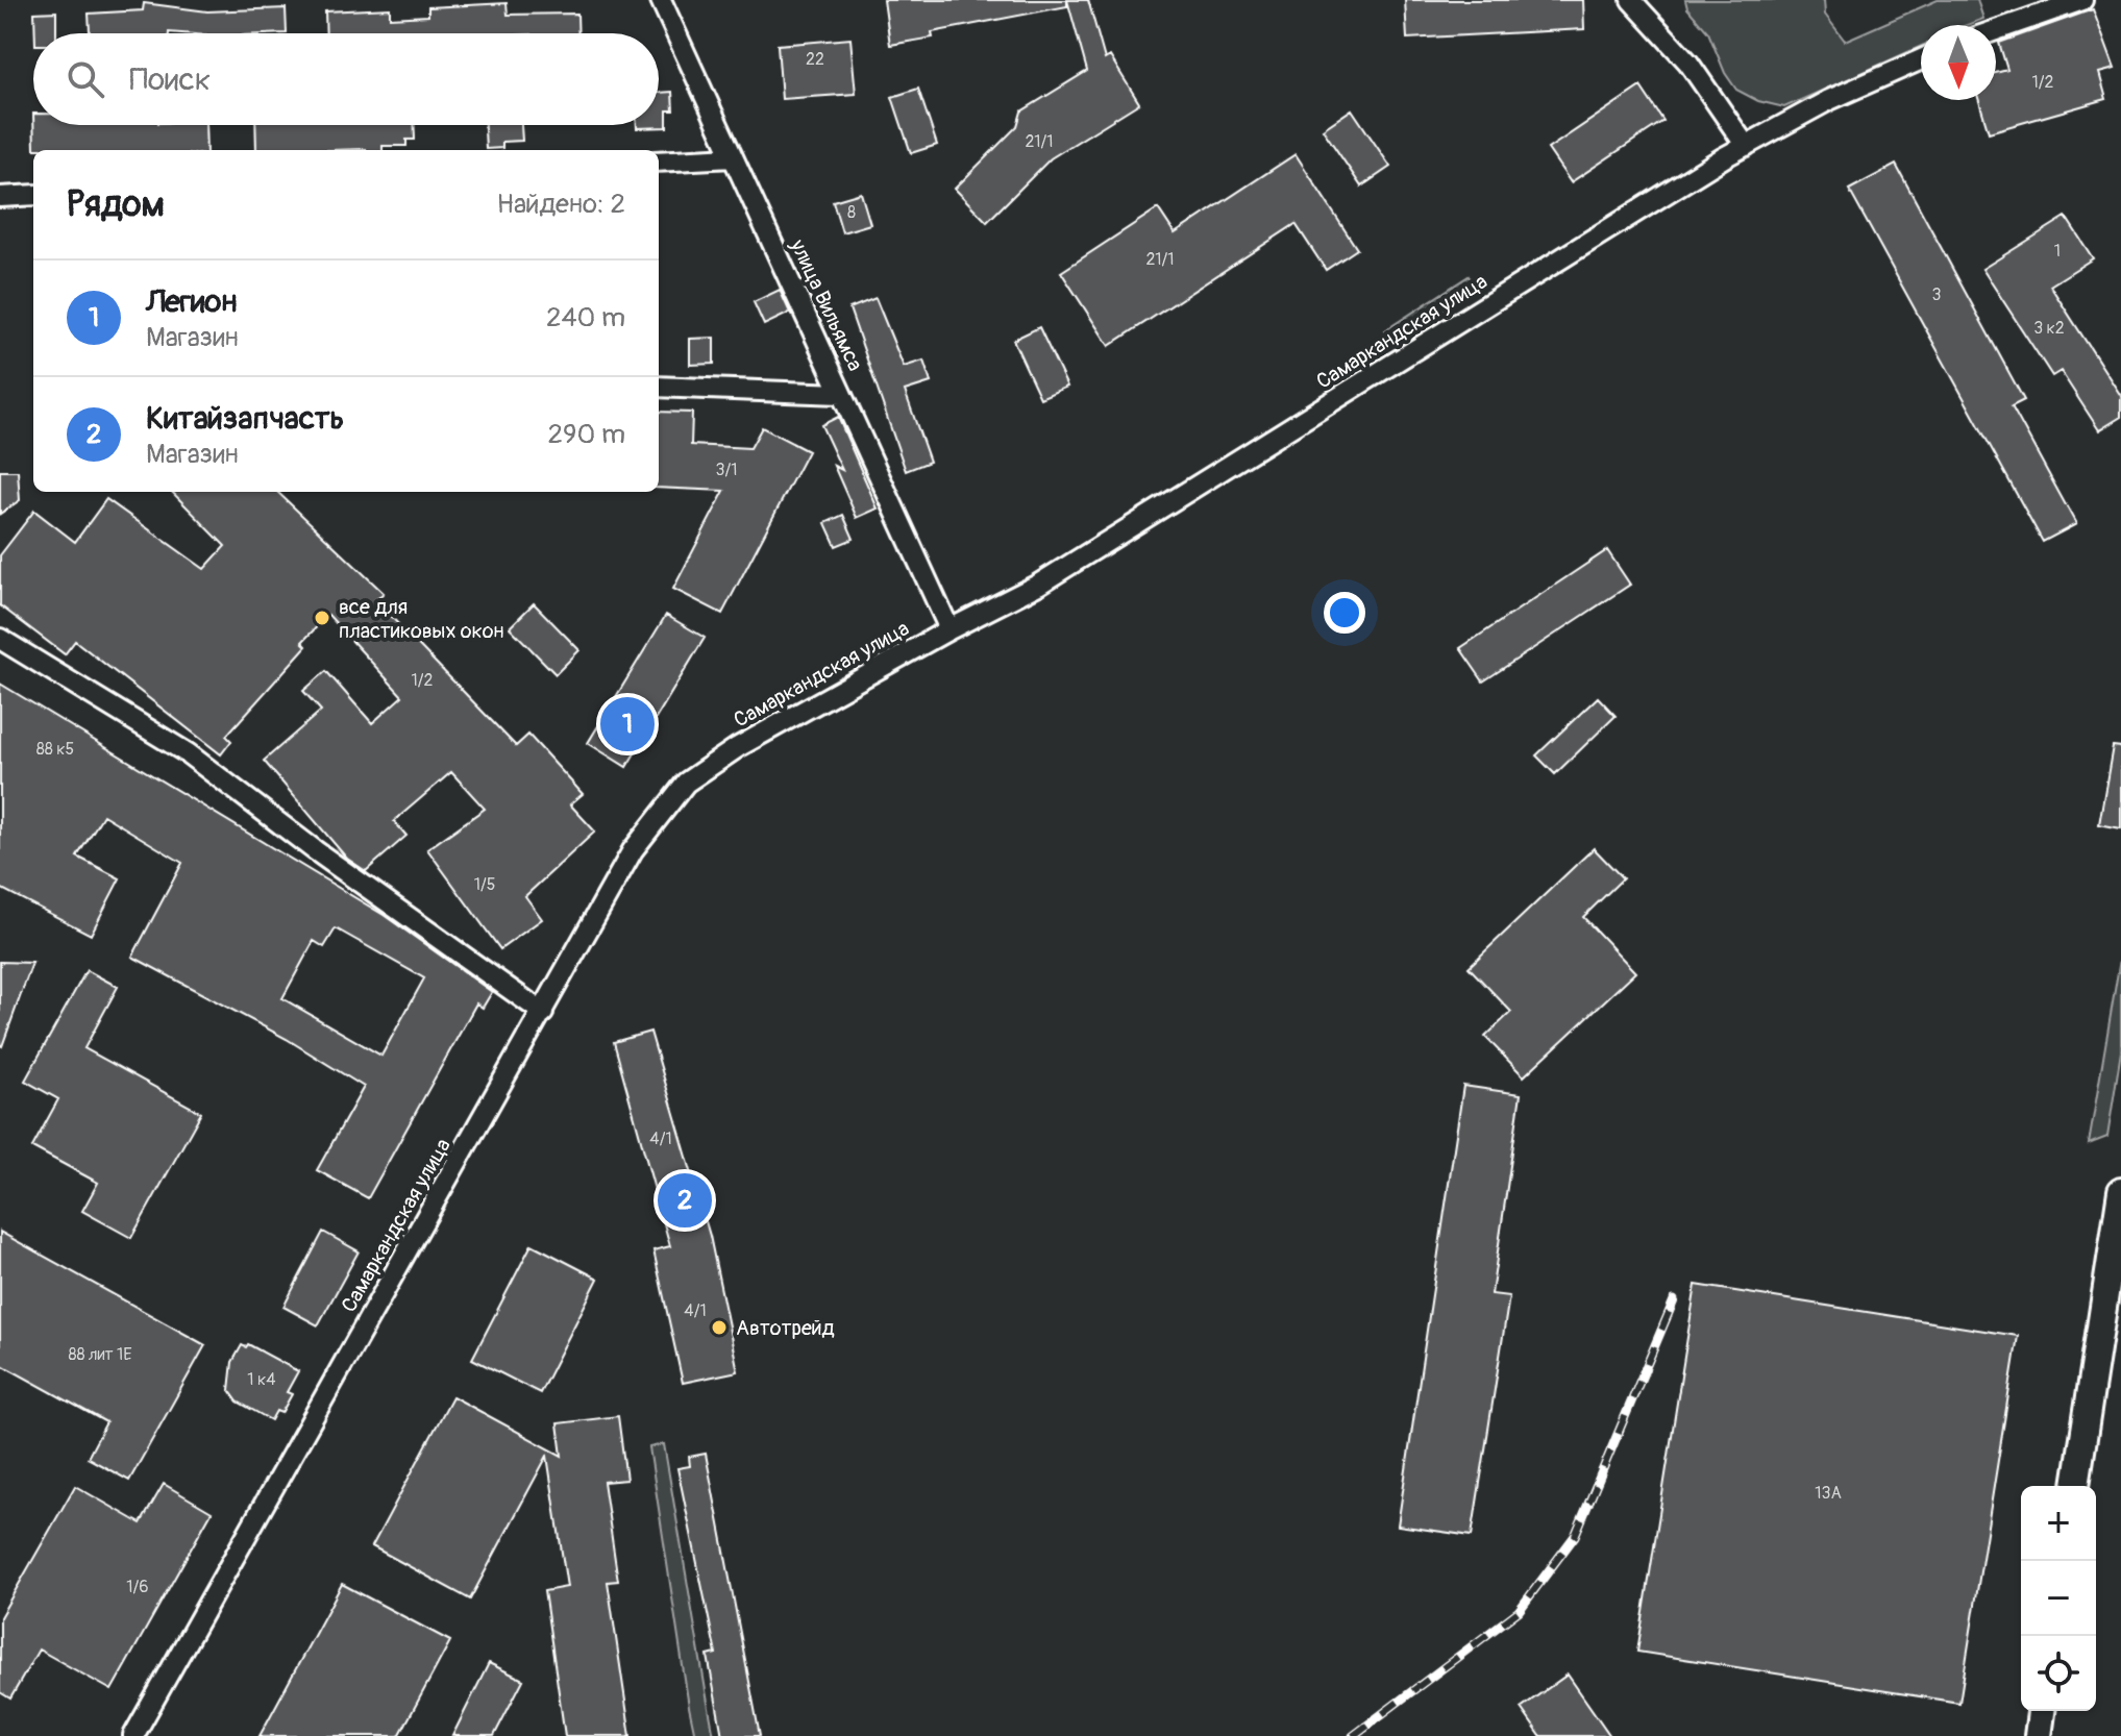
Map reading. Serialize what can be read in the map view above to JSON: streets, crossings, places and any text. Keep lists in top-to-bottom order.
{
  "streets": {
    "street": ["улица Вильямса", "Самаркандская улица"]
  },
  "crossings": [
    ["улица Вильямса", "Самаркандская улица"]
  ],
  "places": ["все для пластиковых окон", "Автотрейд"],
  "house_numbers": [
    "22",
    "1/2",
    "21/1",
    "8",
    "1",
    "21/1",
    "3",
    "3 к2",
    "3/1",
    "1/2",
    "88 к5",
    "1/5",
    "4/1",
    "4/1",
    "88 лит 1Е",
    "1 к4",
    "13А",
    "1/6"
  ],
  "north": "bottom",
  "page": {
    "search": "Поиск",
    "heading": ["Рядом", "Найдено: 2"],
    "list": [
      {
        "mark": "1",
        "name": "Легион",
        "note": "Магазин",
        "value": "240 m"
      },
      {
        "mark": "2",
        "name": "Китайзапчасть",
        "note": "Магазин",
        "value": "290 m"
      }
    ],
    "pins": ["1", "2"],
    "map_buttons": ["+", "−"]
  }
}
